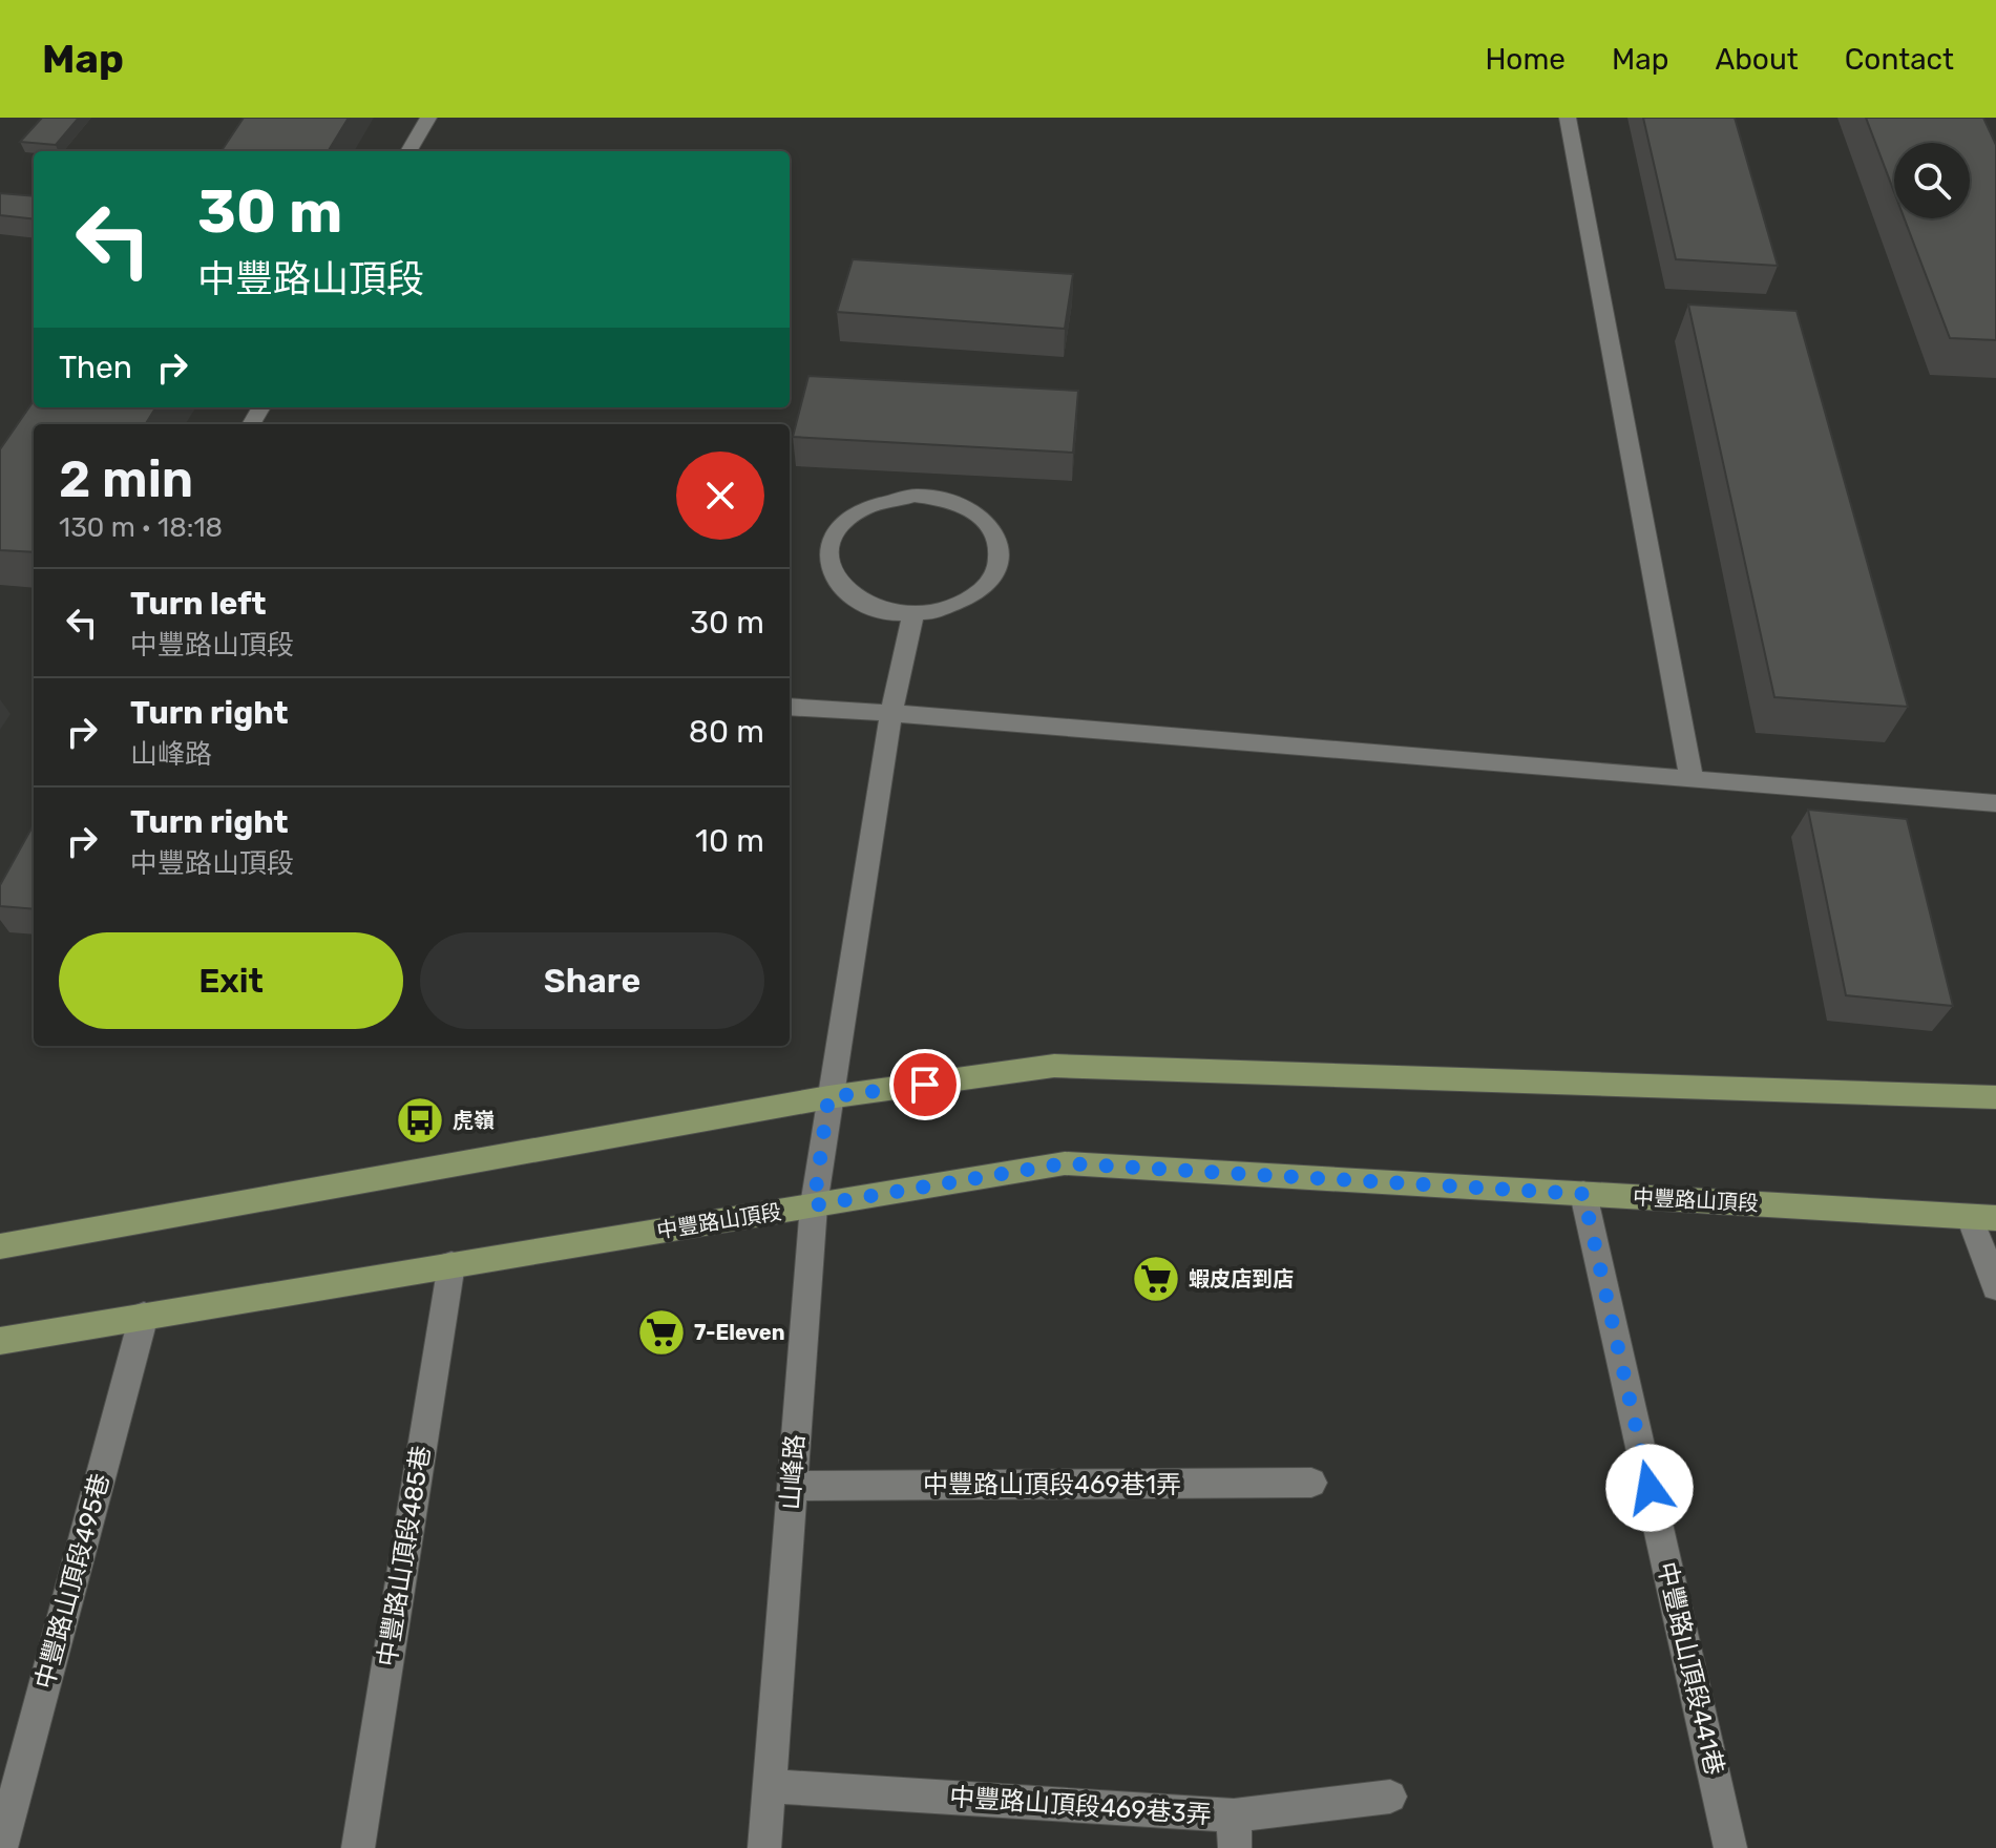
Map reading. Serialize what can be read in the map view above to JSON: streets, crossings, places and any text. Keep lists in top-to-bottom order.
{
  "streets": {
    "main road": ["中豐路山頂段"],
    "street": [
      "山峰路",
      "中豐路山頂段469巷1弄",
      "中豐路山頂段485巷",
      "中豐路山頂段495巷",
      "中豐路山頂段441巷",
      "中豐路山頂段469巷3弄"
    ]
  },
  "crossings": [
    ["中豐路山頂段", "山峰路"],
    ["中豐路山頂段", "中豐路山頂段485巷"],
    ["中豐路山頂段", "中豐路山頂段495巷"],
    ["中豐路山頂段", "中豐路山頂段441巷"],
    ["山峰路", "中豐路山頂段469巷1弄"],
    ["山峰路", "中豐路山頂段469巷3弄"]
  ],
  "places": {
    "bus stop": ["虎嶺"],
    "supermarket": ["蝦皮店到店", "7-Eleven"]
  },
  "page": {
    "header": "Map",
    "nav": [
      "Home",
      "Map",
      "About",
      "Contact"
    ],
    "turn": ["30 m", "中豐路山頂段"],
    "then": "Then",
    "heading": ["2 min", "130 m · 18:18"],
    "list": [
      {
        "name": "Turn left",
        "note": "中豐路山頂段",
        "value": "30 m"
      },
      {
        "name": "Turn right",
        "note": "山峰路",
        "value": "80 m"
      },
      {
        "name": "Turn right",
        "note": "中豐路山頂段",
        "value": "10 m"
      }
    ],
    "buttons": ["Exit", "Share"]
  }
}
